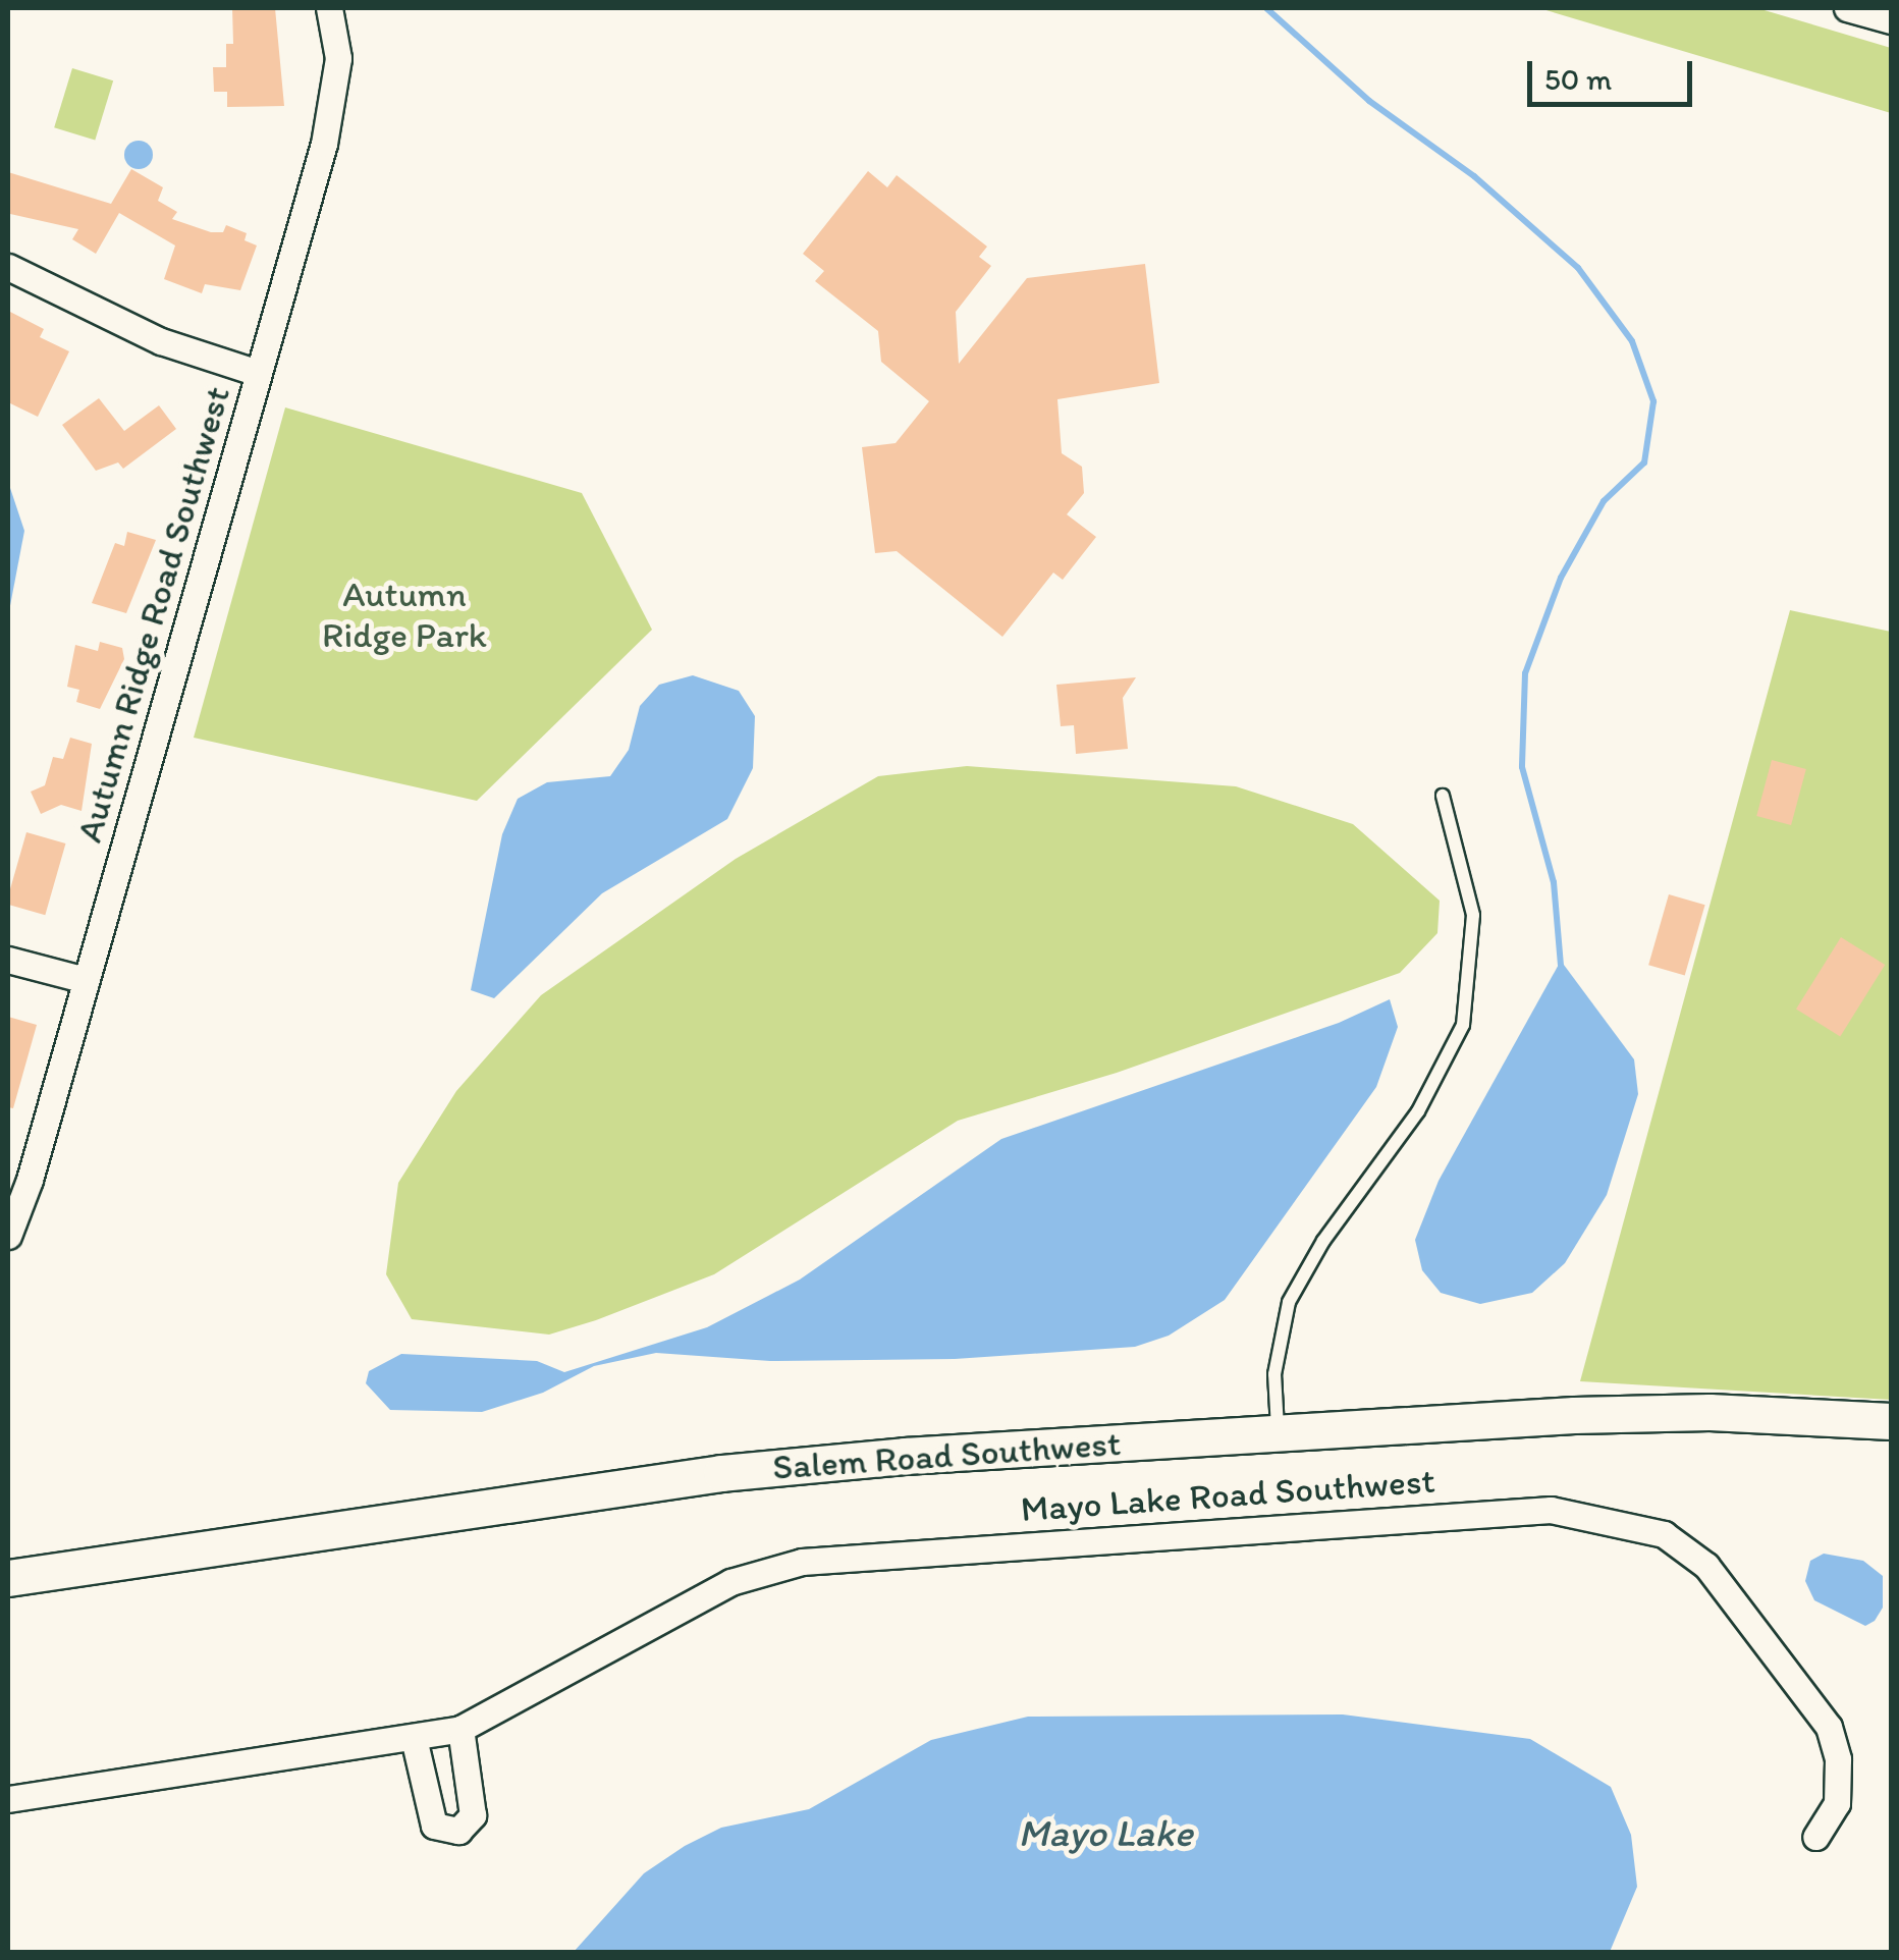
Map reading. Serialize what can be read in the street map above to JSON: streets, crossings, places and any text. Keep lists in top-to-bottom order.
{
  "streets": {
    "main road": ["Salem Road Southwest"],
    "street": ["Autumn Ridge Road Southwest", "Mayo Lake Road Southwest"]
  },
  "water": ["Mayo Lake"],
  "parks": ["Autumn Ridge Park"],
  "scale_bar": "50 m"
}
